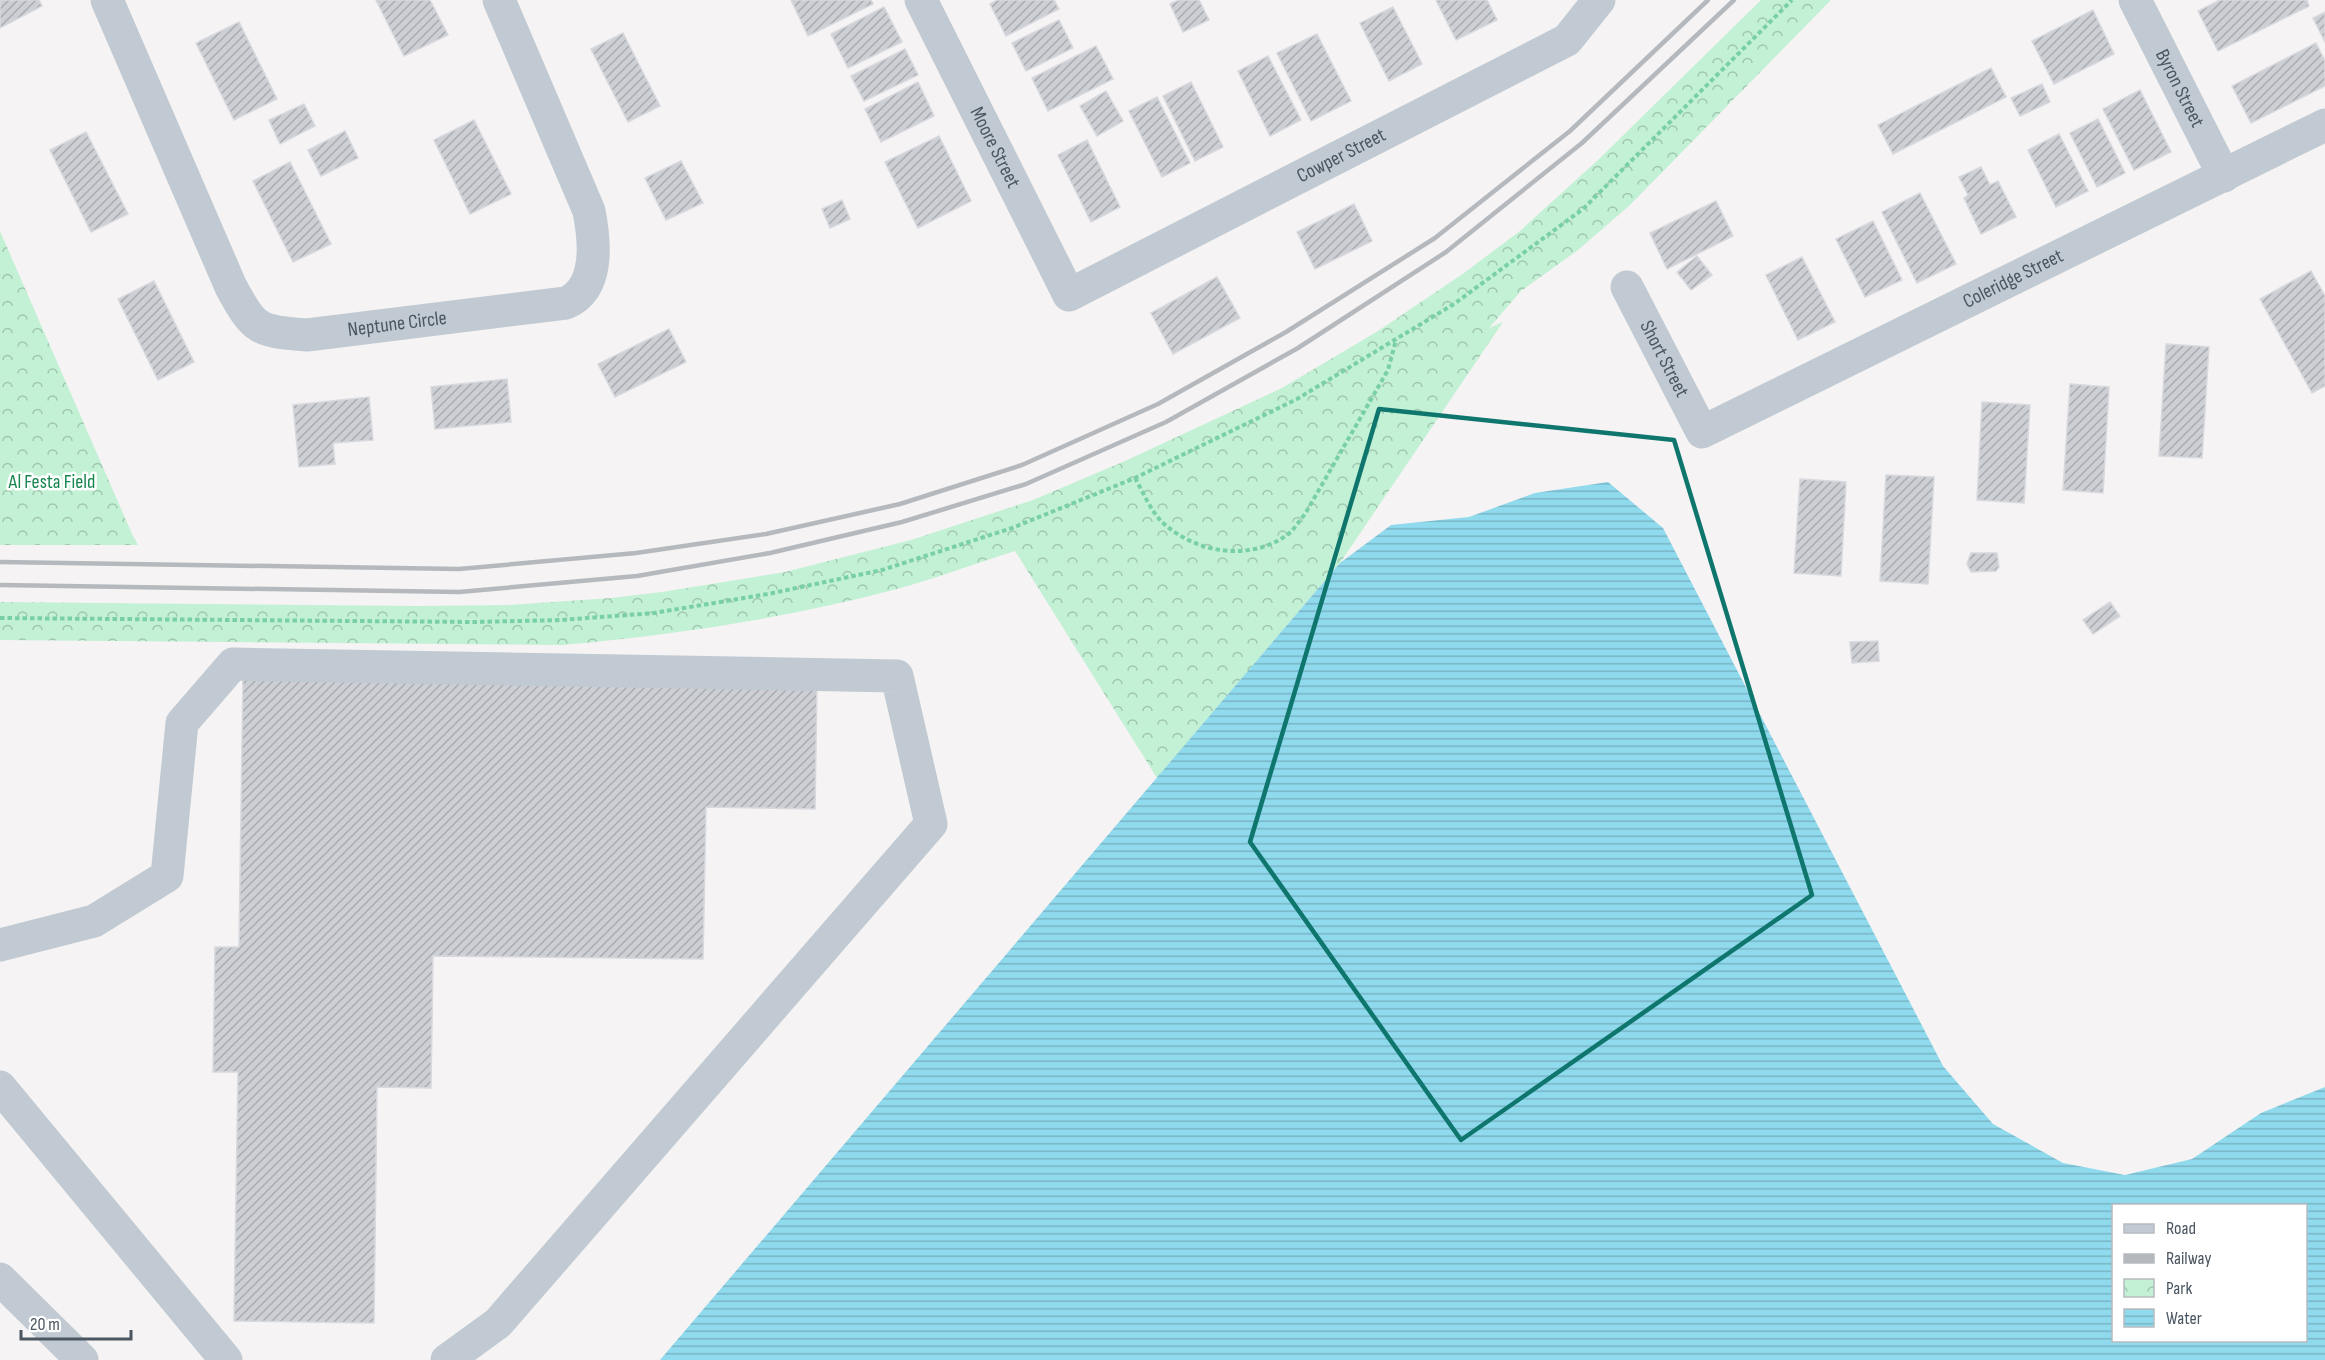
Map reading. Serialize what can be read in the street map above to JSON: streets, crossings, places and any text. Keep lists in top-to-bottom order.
{
  "streets": {
    "street": [
      "Byron Street",
      "Moore Street",
      "Cowper Street",
      "Coleridge Street",
      "Neptune Circle",
      "Short Street"
    ]
  },
  "crossings": [
    ["Byron Street", "Coleridge Street"],
    ["Moore Street", "Cowper Street"],
    ["Coleridge Street", "Short Street"]
  ],
  "parks": ["Al Festa Field"],
  "legend": [
    "Road",
    "Railway",
    "Park",
    "Water"
  ],
  "scale_bar": "20 m"
}
